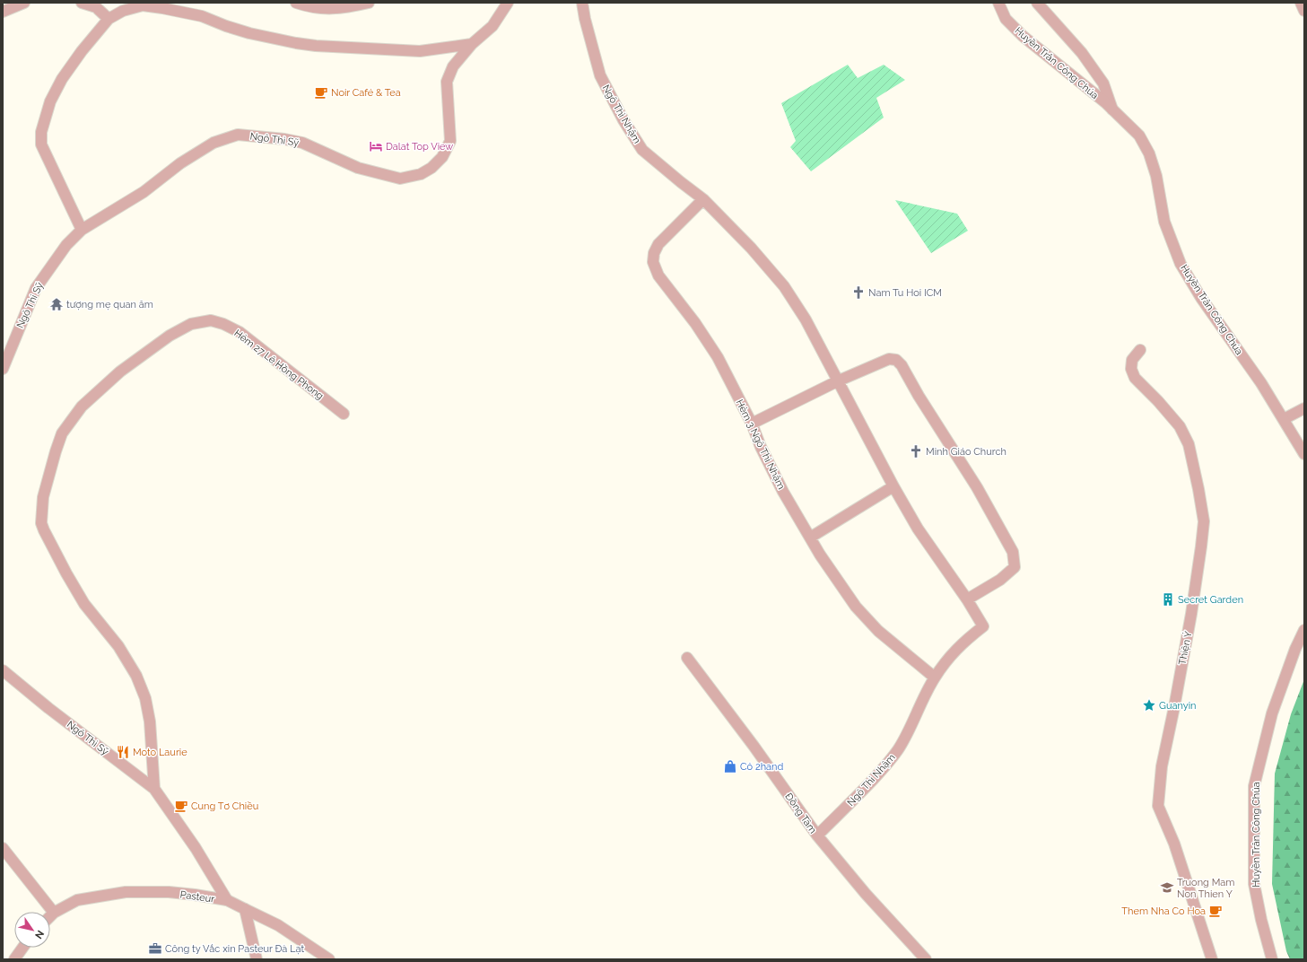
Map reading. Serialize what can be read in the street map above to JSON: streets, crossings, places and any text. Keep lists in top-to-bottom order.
{
  "streets": {
    "street": [
      "Huyền Trân Công Chúa",
      "Ngô Thì Nhậm",
      "Ngô Thì Sỹ",
      "Hẻm 27 Lê Hồng Phong",
      "Hẻm 3 Ngô Thì Nhậm",
      "Thiện Ý",
      "Đồng Tâm",
      "Pasteur"
    ]
  },
  "crossings": [
    ["Ngô Thì Nhậm", "Hẻm 3 Ngô Thì Nhậm"],
    ["Ngô Thì Nhậm", "Đồng Tâm"],
    ["Ngô Thì Sỹ", "Hẻm 27 Lê Hồng Phong"],
    ["Ngô Thì Sỹ", "Pasteur"]
  ],
  "places": {
    "cafe": ["Noir Café & Tea", "Cung Tơ Chiều", "Them Nha Co Hoa"],
    "hotel": ["Dalat Top View"],
    "church": ["Nam Tu Hoi ICM", "Minh Giáo Church"],
    "temple": ["tượng mẹ quan âm"],
    "building": ["Secret Garden"],
    "place": ["Guanyin"],
    "restaurant": ["Moto Laurie"],
    "shop": ["Cỏ 2hand"],
    "school or university": ["Truong Mam Non Thien Y"],
    "office": ["Công ty Vắc xin Pasteur Đà Lạt"]
  },
  "north": "bottom right"
}
